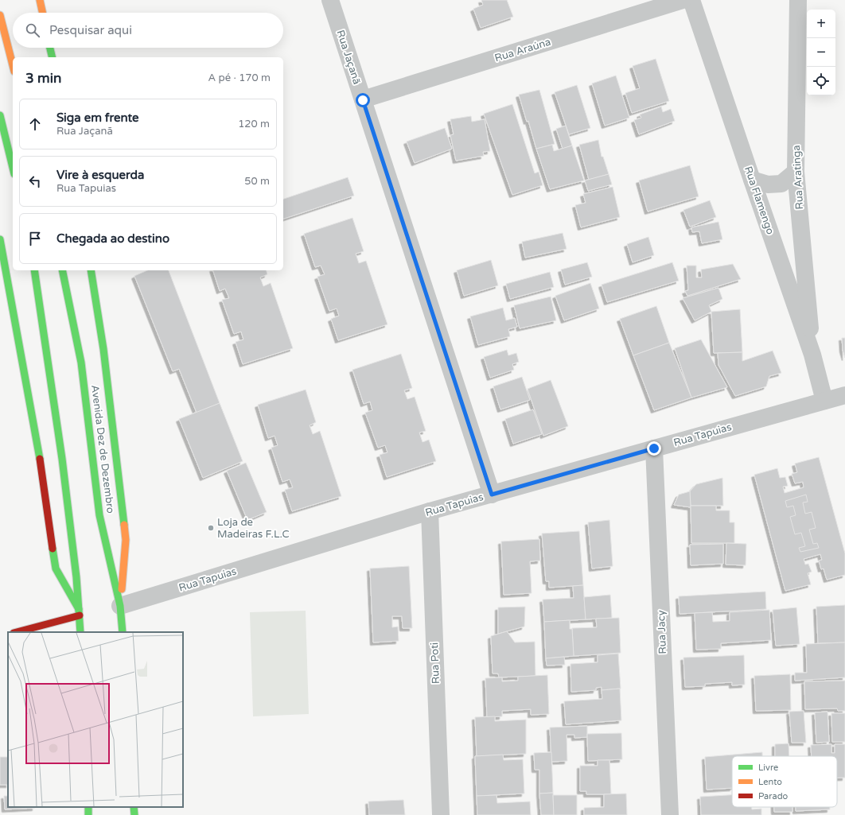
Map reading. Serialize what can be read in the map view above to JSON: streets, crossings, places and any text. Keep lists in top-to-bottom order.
{
  "streets": {
    "main road": ["Avenida Dez de Dezembro"],
    "street": [
      "Rua Araúna",
      "Rua Jaçanã",
      "Rua Aratinga",
      "Rua Flamengo",
      "Rua Tapuias",
      "Rua Jacy",
      "Rua Poti"
    ]
  },
  "crossings": [
    ["Rua Araúna", "Rua Jaçanã"],
    ["Rua Jaçanã", "Rua Tapuias"],
    ["Rua Aratinga", "Rua Flamengo"],
    ["Rua Flamengo", "Rua Tapuias"],
    ["Rua Tapuias", "Avenida Dez de Dezembro"],
    ["Rua Tapuias", "Rua Jacy"],
    ["Rua Tapuias", "Rua Poti"]
  ],
  "places": ["Loja de Madeiras F.L.C"],
  "legend": ["Livre", "Lento", "Parado"],
  "page": {
    "map_buttons": ["+", "−"],
    "search": "Pesquisar aqui",
    "heading": ["3 min", "A pé · 170 m"],
    "list": [
      ["Siga em frente", "Rua Jaçanã", "120 m"],
      ["Vire à esquerda", "Rua Tapuias", "50 m"],
      "Chegada ao destino"
    ]
  }
}
